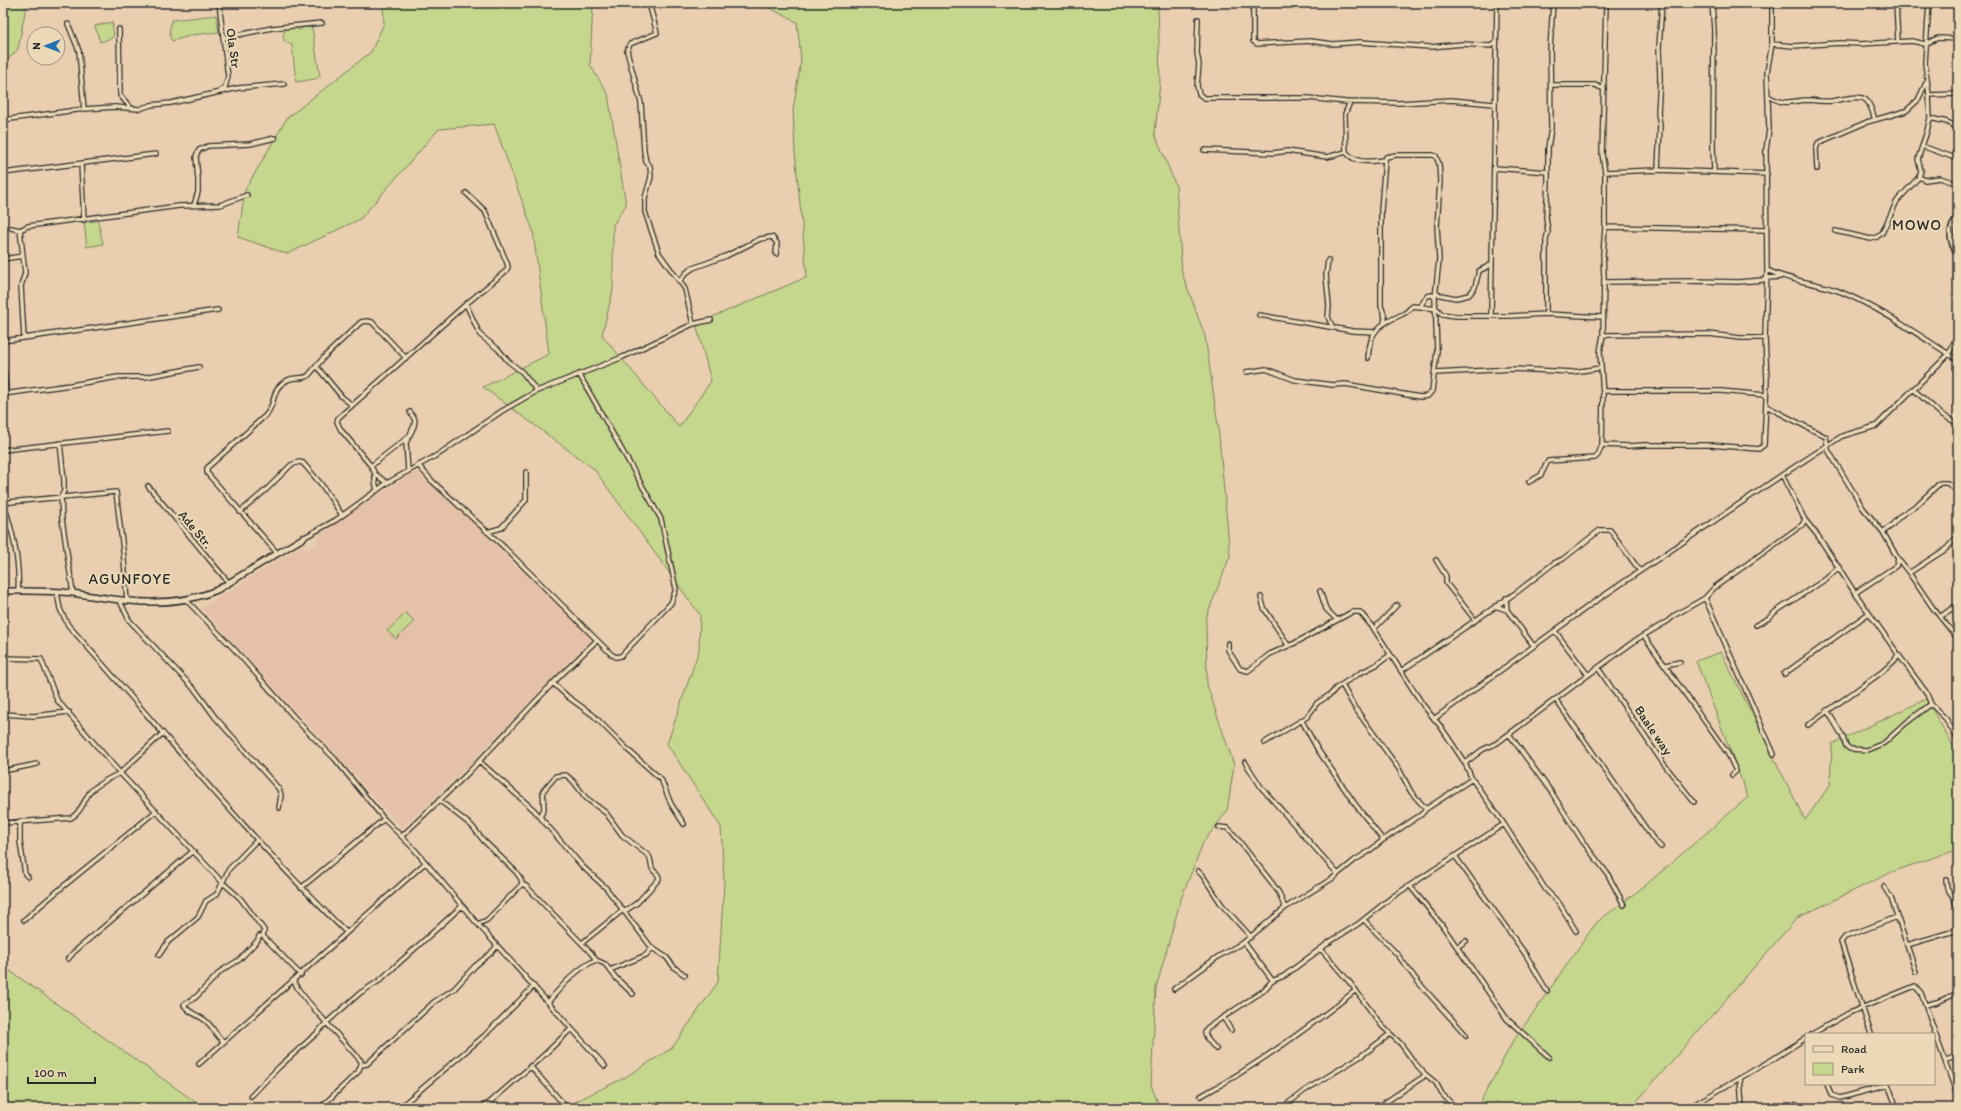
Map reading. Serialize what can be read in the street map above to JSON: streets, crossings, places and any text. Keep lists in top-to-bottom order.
{
  "streets": {
    "street": ["Ola Str", "Ade Str.", "Baale way"]
  },
  "districts": ["MOWO", "AGUNFOYE"],
  "legend": ["Road", "Park"],
  "scale_bar": "100 m",
  "north": "left"
}
